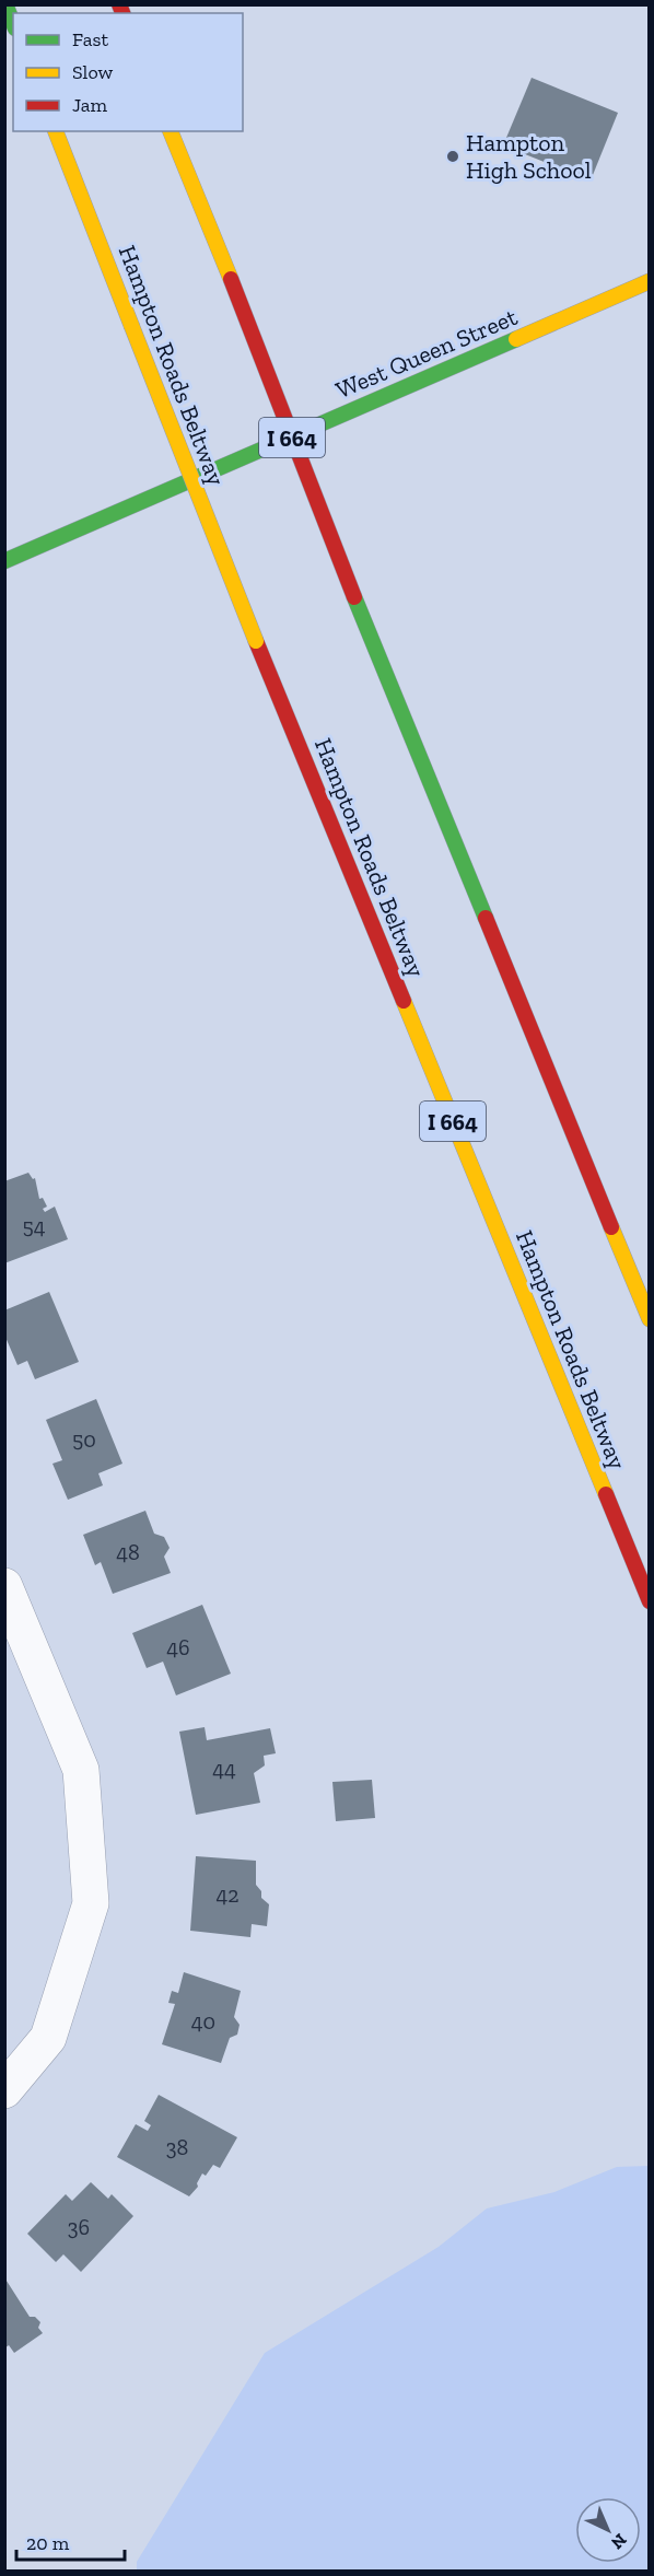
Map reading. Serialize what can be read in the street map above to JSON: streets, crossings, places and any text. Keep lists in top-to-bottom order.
{
  "streets": {
    "main road": ["West Queen Street", "Hampton Roads Beltway", "I 664"]
  },
  "places": ["Hampton High School"],
  "house_numbers": [
    "54",
    "50",
    "48",
    "46",
    "44",
    "42",
    "40",
    "38",
    "36"
  ],
  "legend": ["Fast", "Slow", "Jam"],
  "scale_bar": "20 m",
  "north": "bottom right"
}
